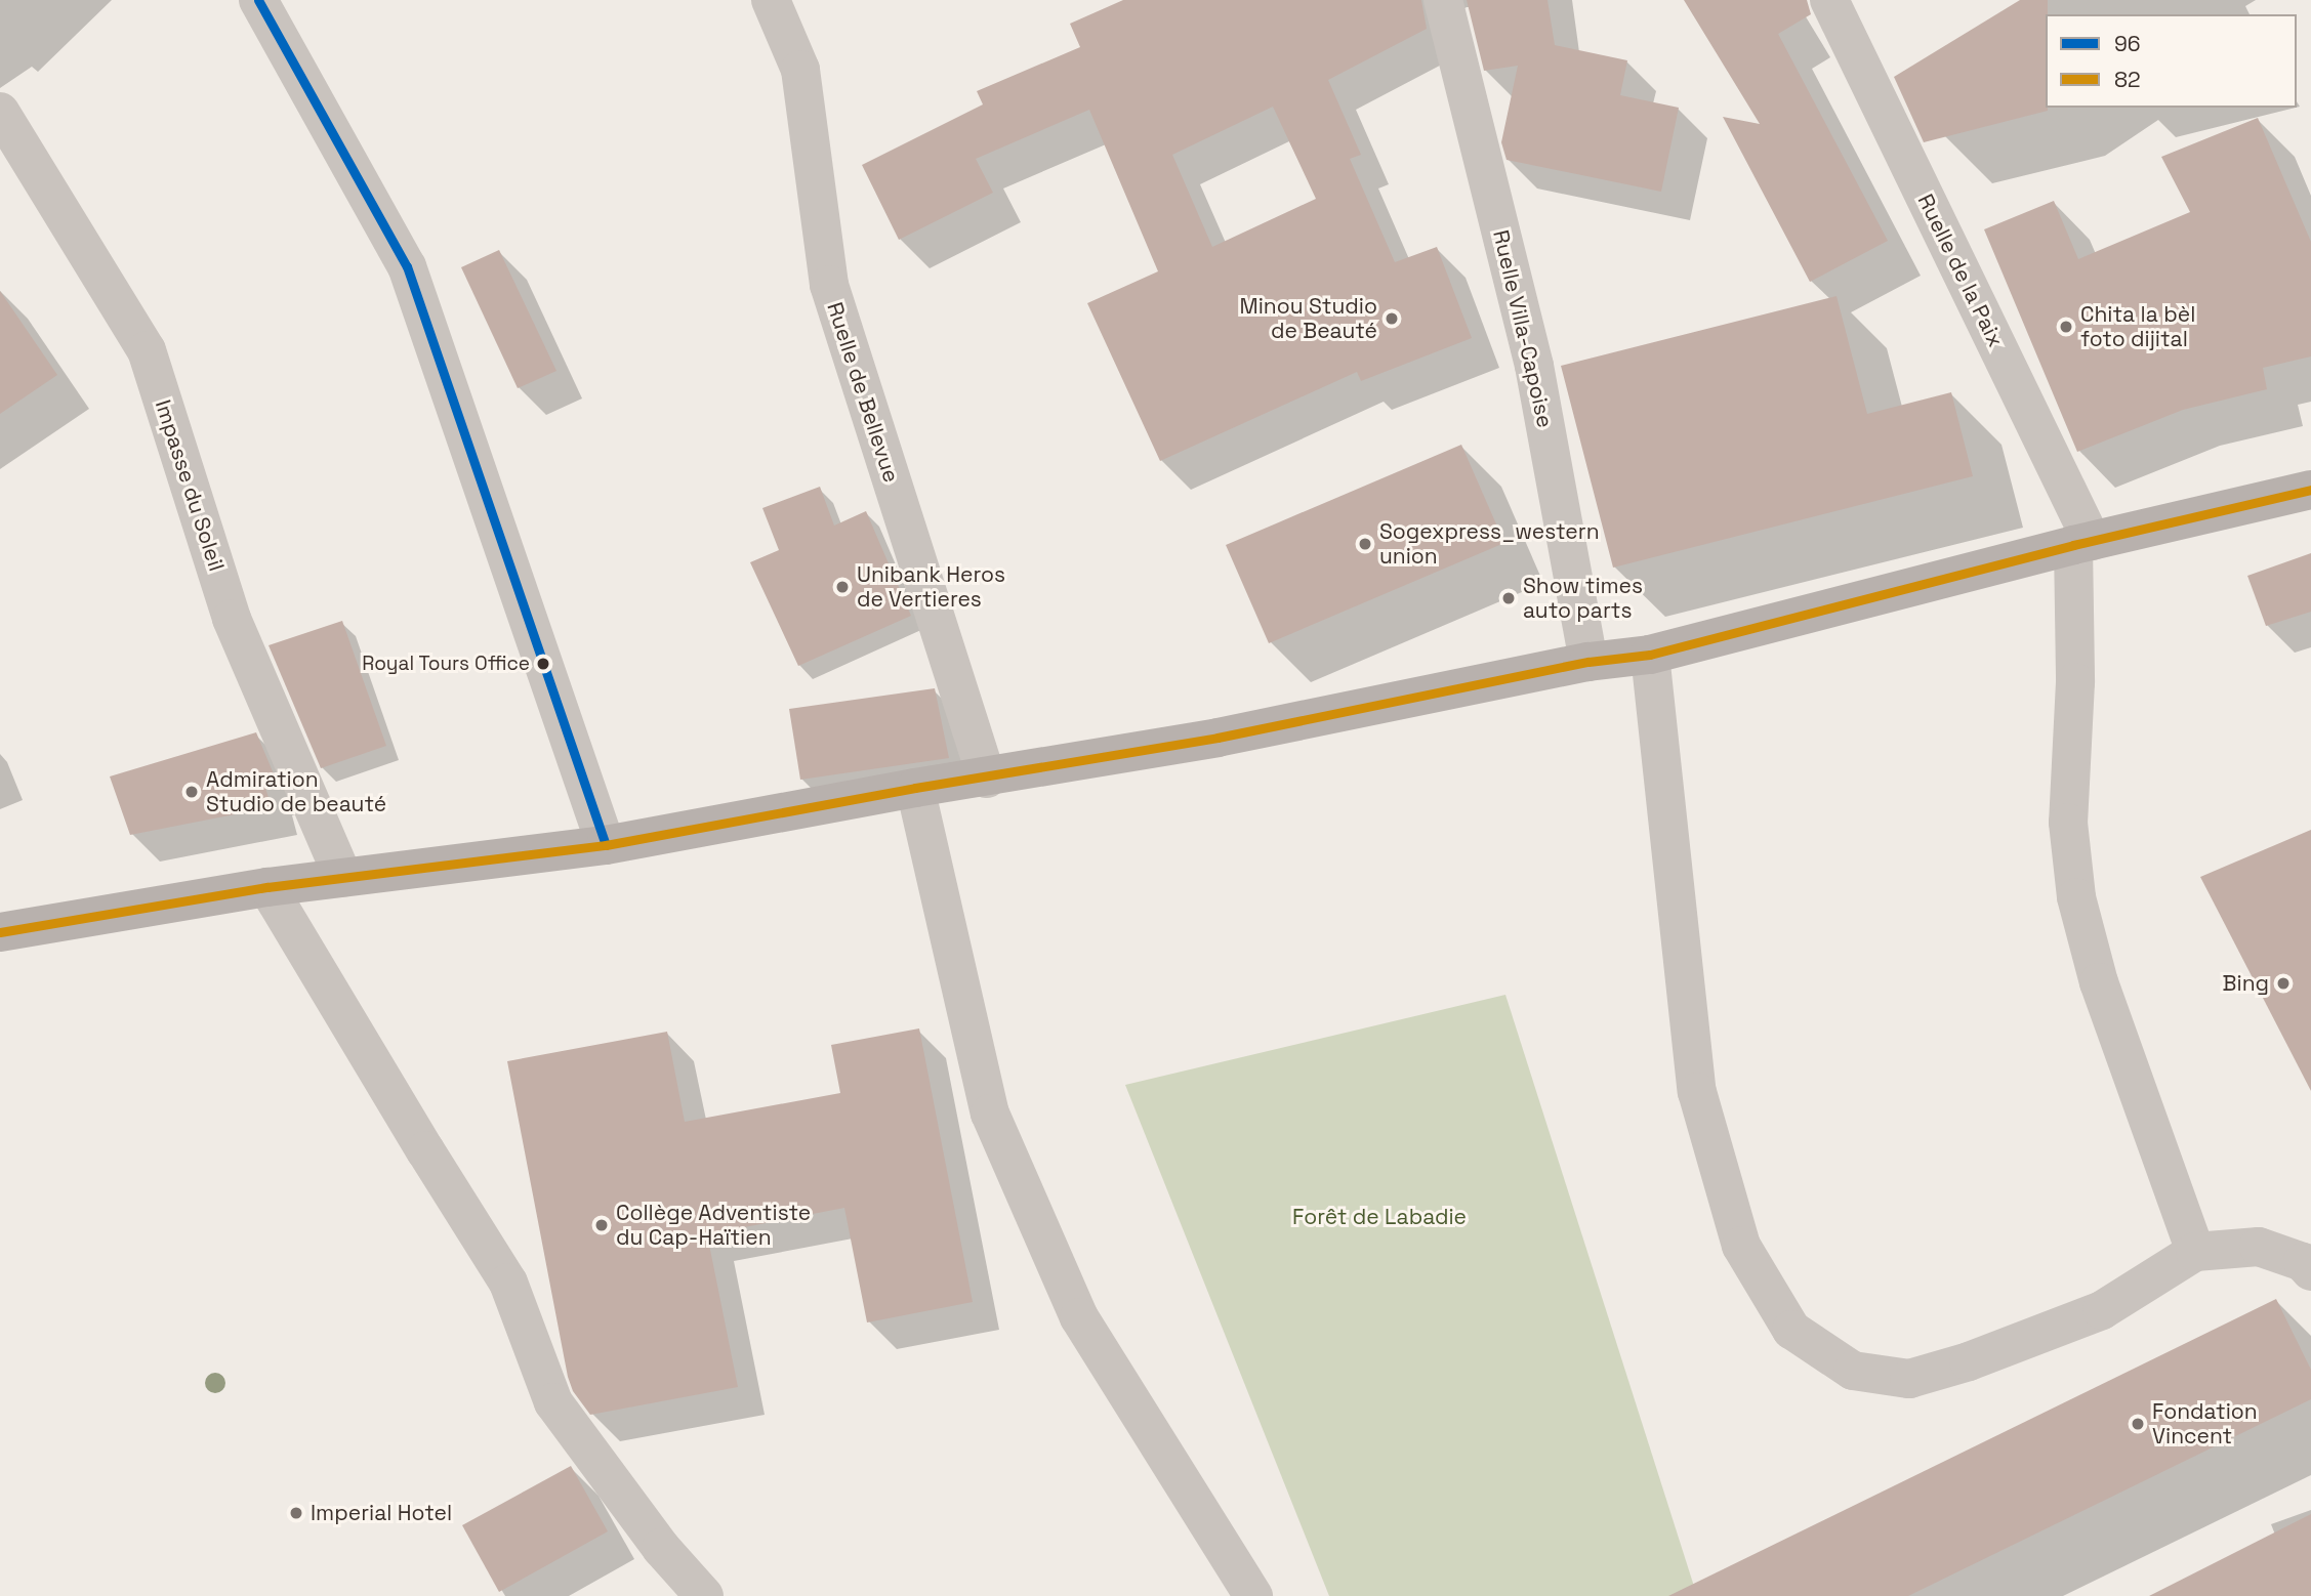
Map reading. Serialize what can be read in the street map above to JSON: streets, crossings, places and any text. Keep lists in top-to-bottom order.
{
  "streets": {
    "street": [
      "Ruelle de la Paix",
      "Ruelle Villa-Capoise",
      "Ruelle de Bellevue",
      "Impasse du Soleil"
    ]
  },
  "parks": ["Forêt de Labadie"],
  "places": [
    "Minou Studio de Beauté",
    "Chita la bèl foto dijital",
    "Sogexpress_western union",
    "Unibank Heros de Vertieres",
    "Show times auto parts",
    "Royal Tours Office",
    "Admiration Studio de beauté",
    "Bing",
    "Collège Adventiste du Cap-Haïtien",
    "Fondation Vincent",
    "Imperial Hotel"
  ],
  "lines": ["transit line 96", "transit line 82"],
  "legend": ["96", "82"]
}
